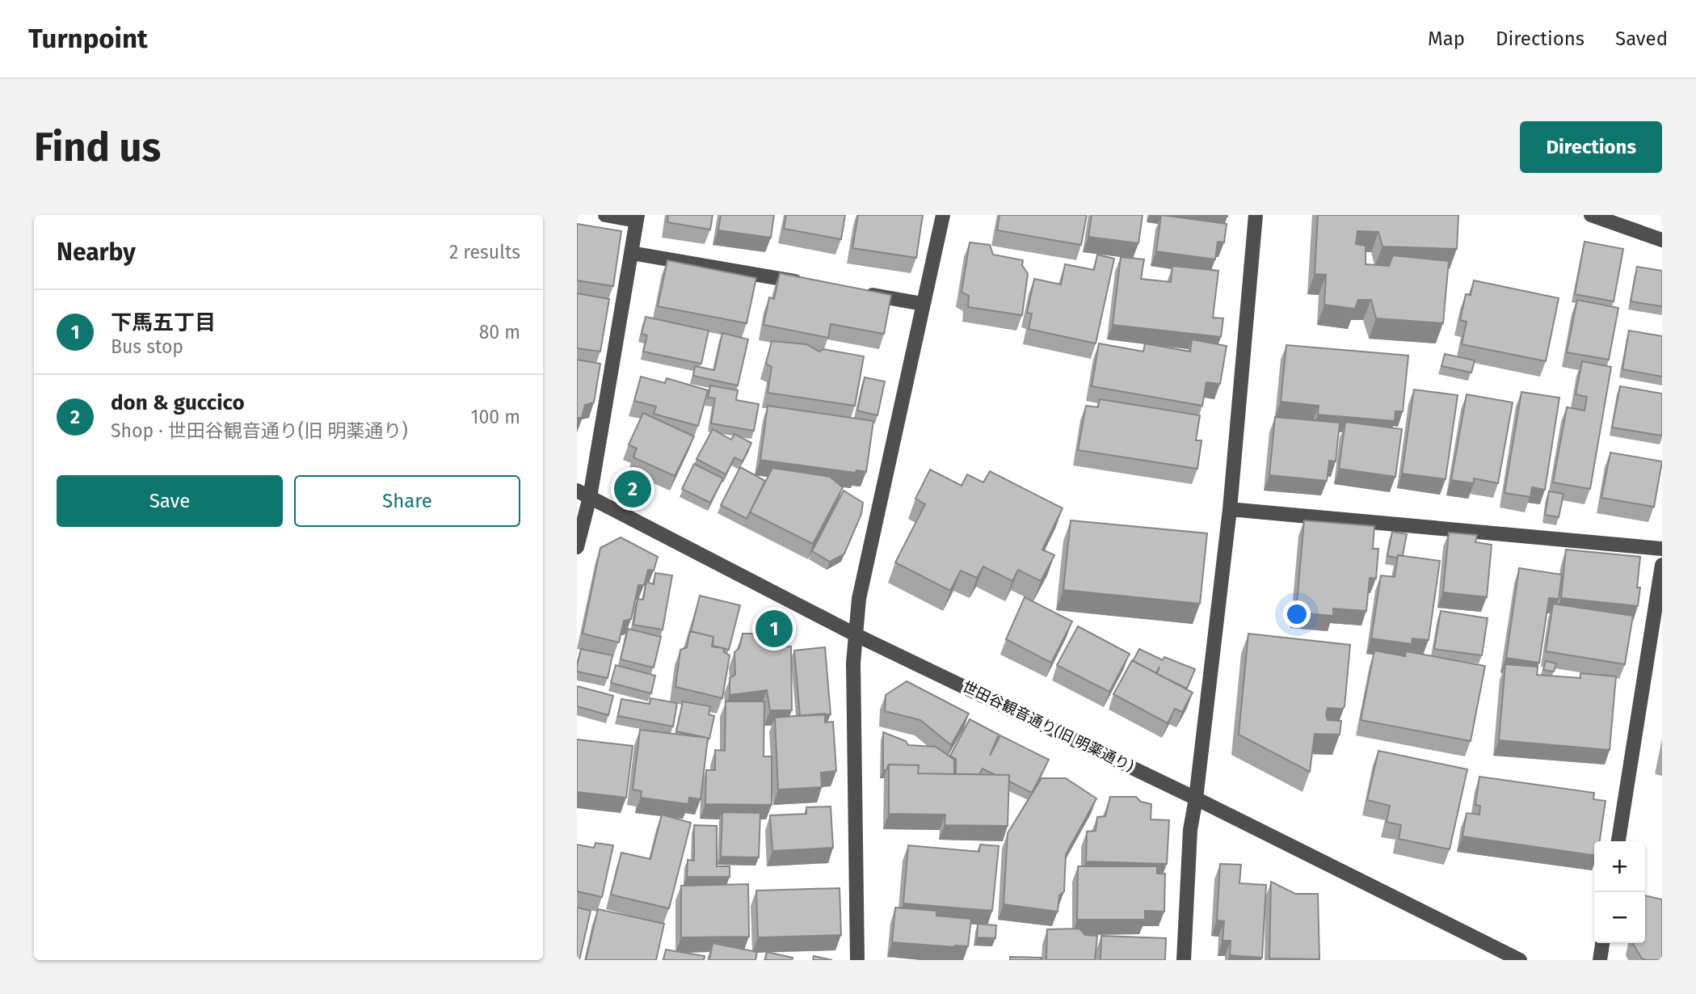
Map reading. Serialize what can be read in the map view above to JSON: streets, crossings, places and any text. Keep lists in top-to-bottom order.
{
  "streets": {
    "street": ["世田谷観音通り(旧 明薬通り)"]
  },
  "page": {
    "header": "Turnpoint",
    "nav": ["Map", "Directions", "Saved"],
    "buttons": [
      "Directions",
      ["Save", "Share"]
    ],
    "title": "Find us",
    "heading": ["Nearby", "2 results"],
    "list": [
      {
        "mark": "1",
        "name": "下馬五丁目",
        "note": "Bus stop",
        "value": "80 m"
      },
      {
        "mark": "2",
        "name": "don & guccico",
        "note": "Shop · 世田谷観音通り(旧 明薬通り)",
        "value": "100 m"
      }
    ],
    "pins": ["2", "1"],
    "map_buttons": ["+", "−"]
  }
}
